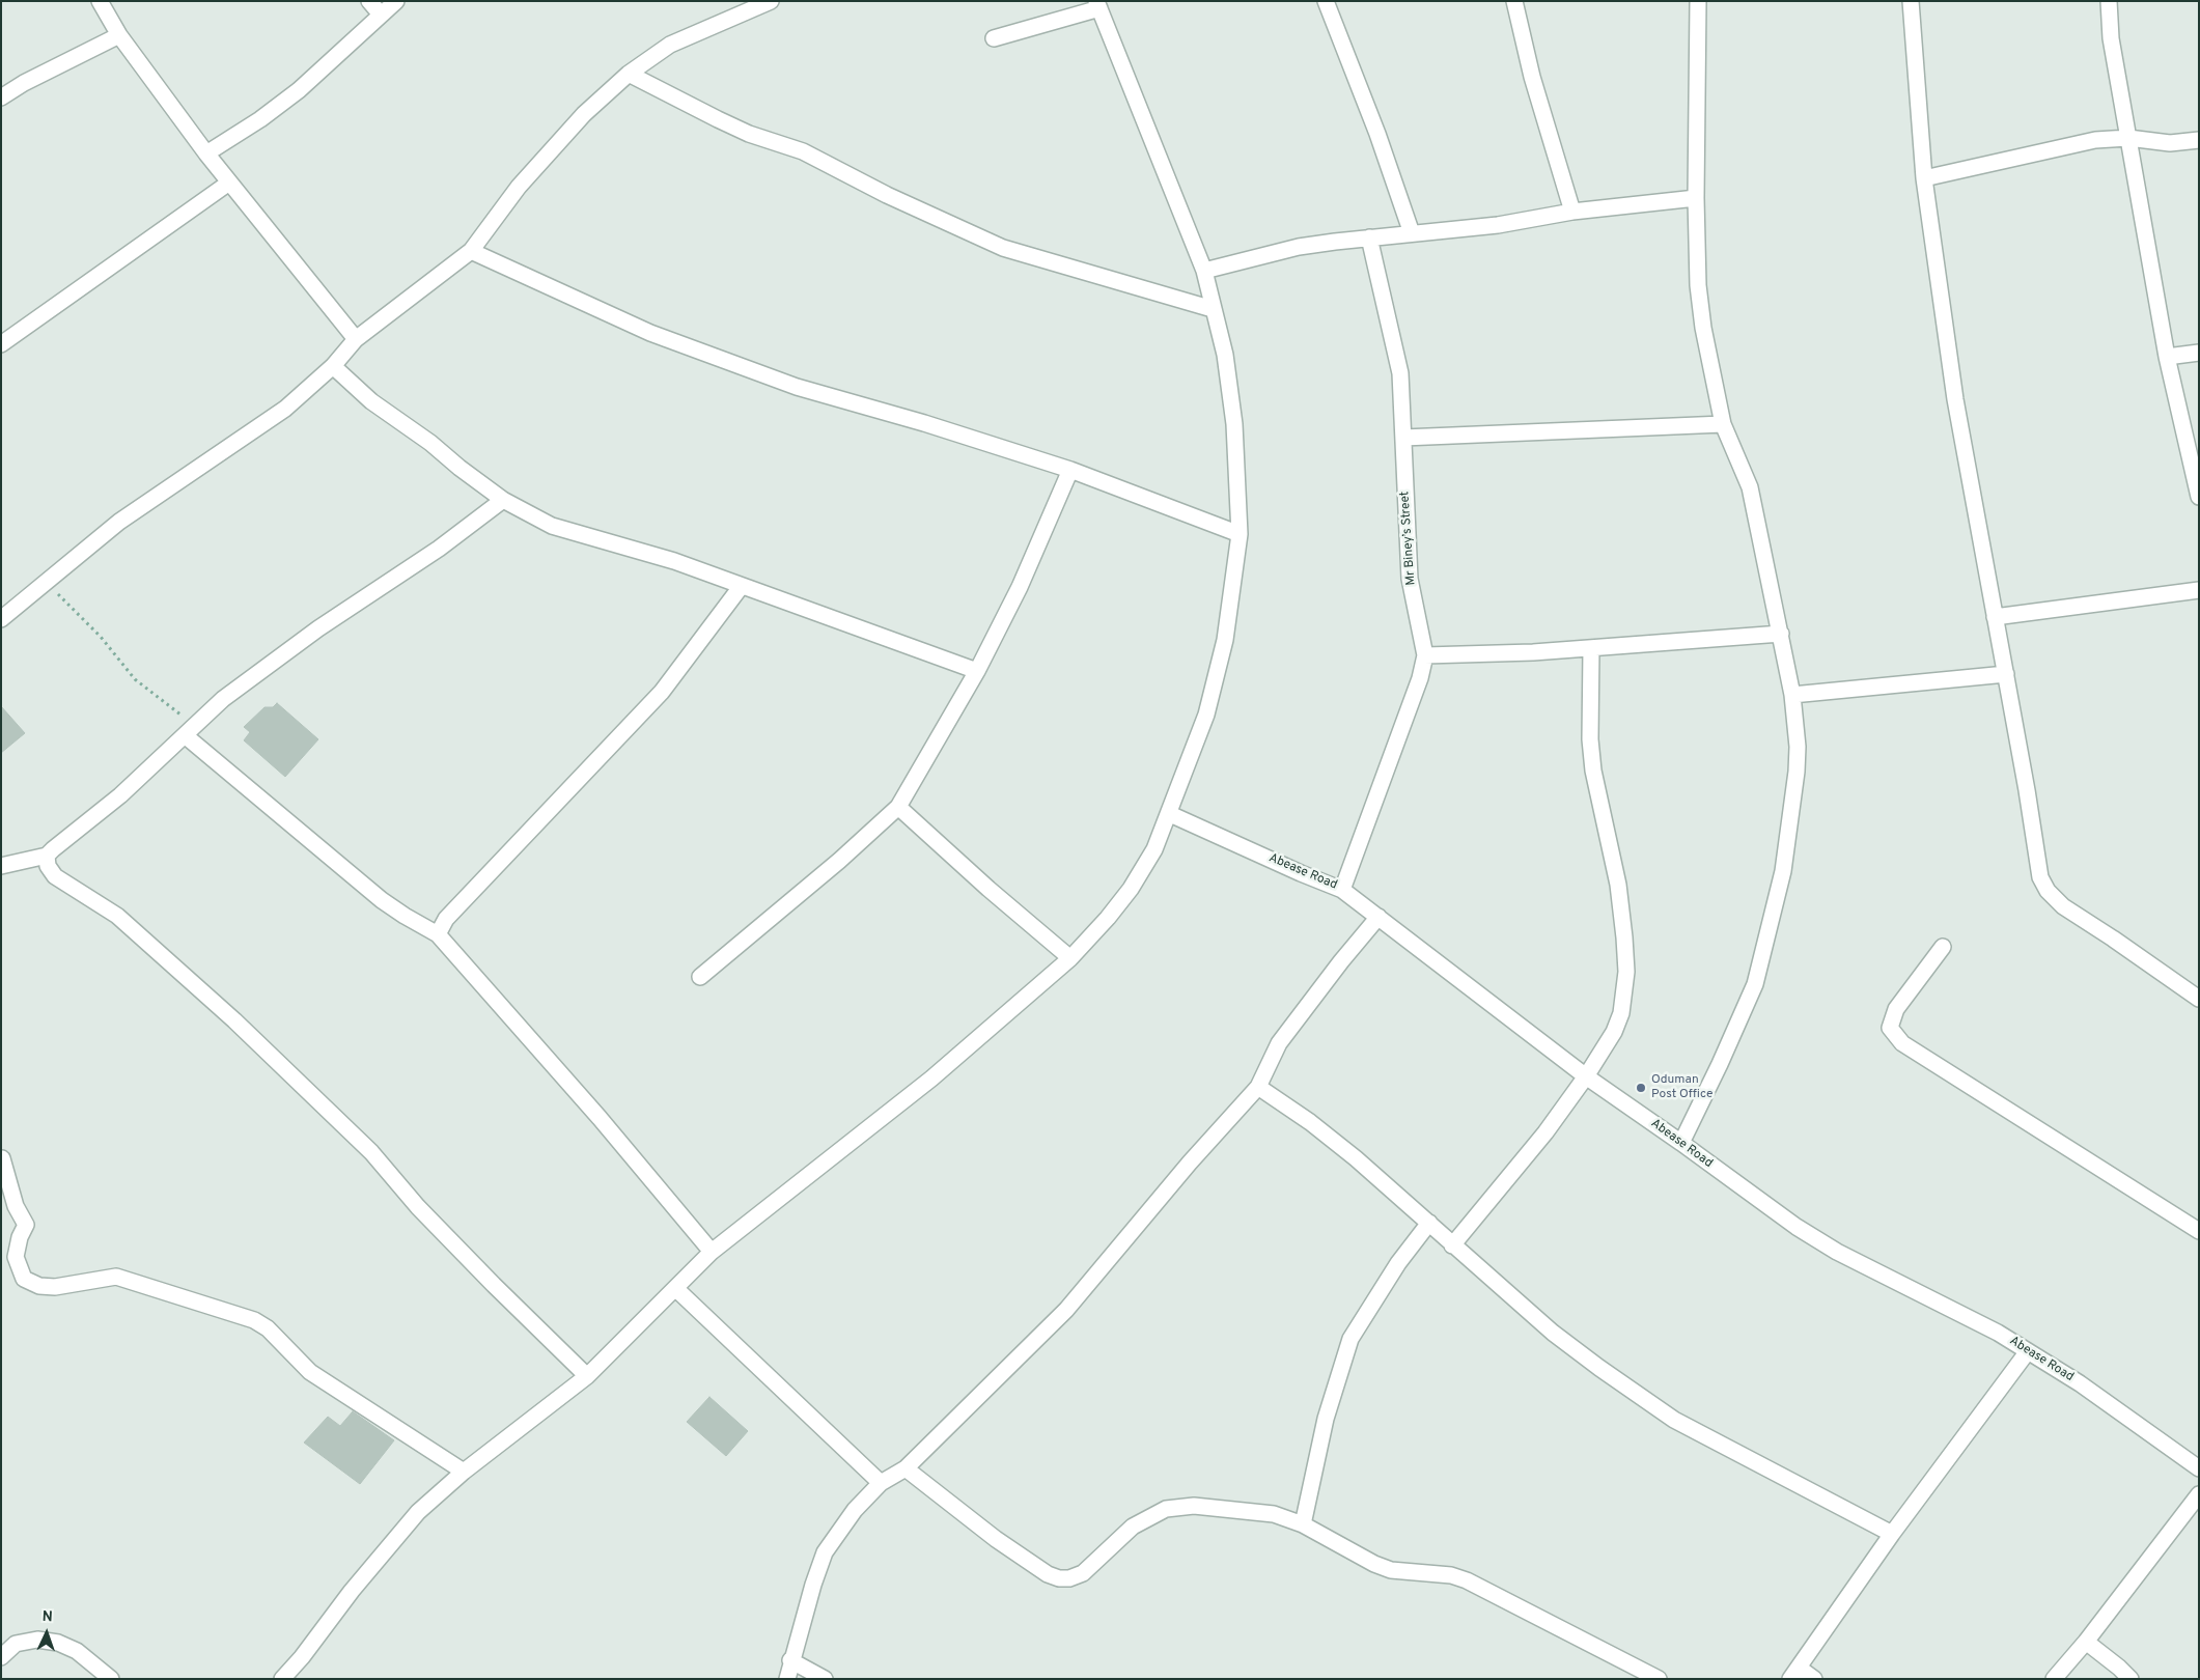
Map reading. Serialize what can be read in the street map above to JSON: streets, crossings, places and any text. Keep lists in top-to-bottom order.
{
  "streets": {
    "street": ["Mr Biney’s Street", "Abease Road"]
  },
  "crossings": [
    ["Mr Biney’s Street", "Abease Road"]
  ],
  "places": ["Oduman Post Office"],
  "north": "top"
}
